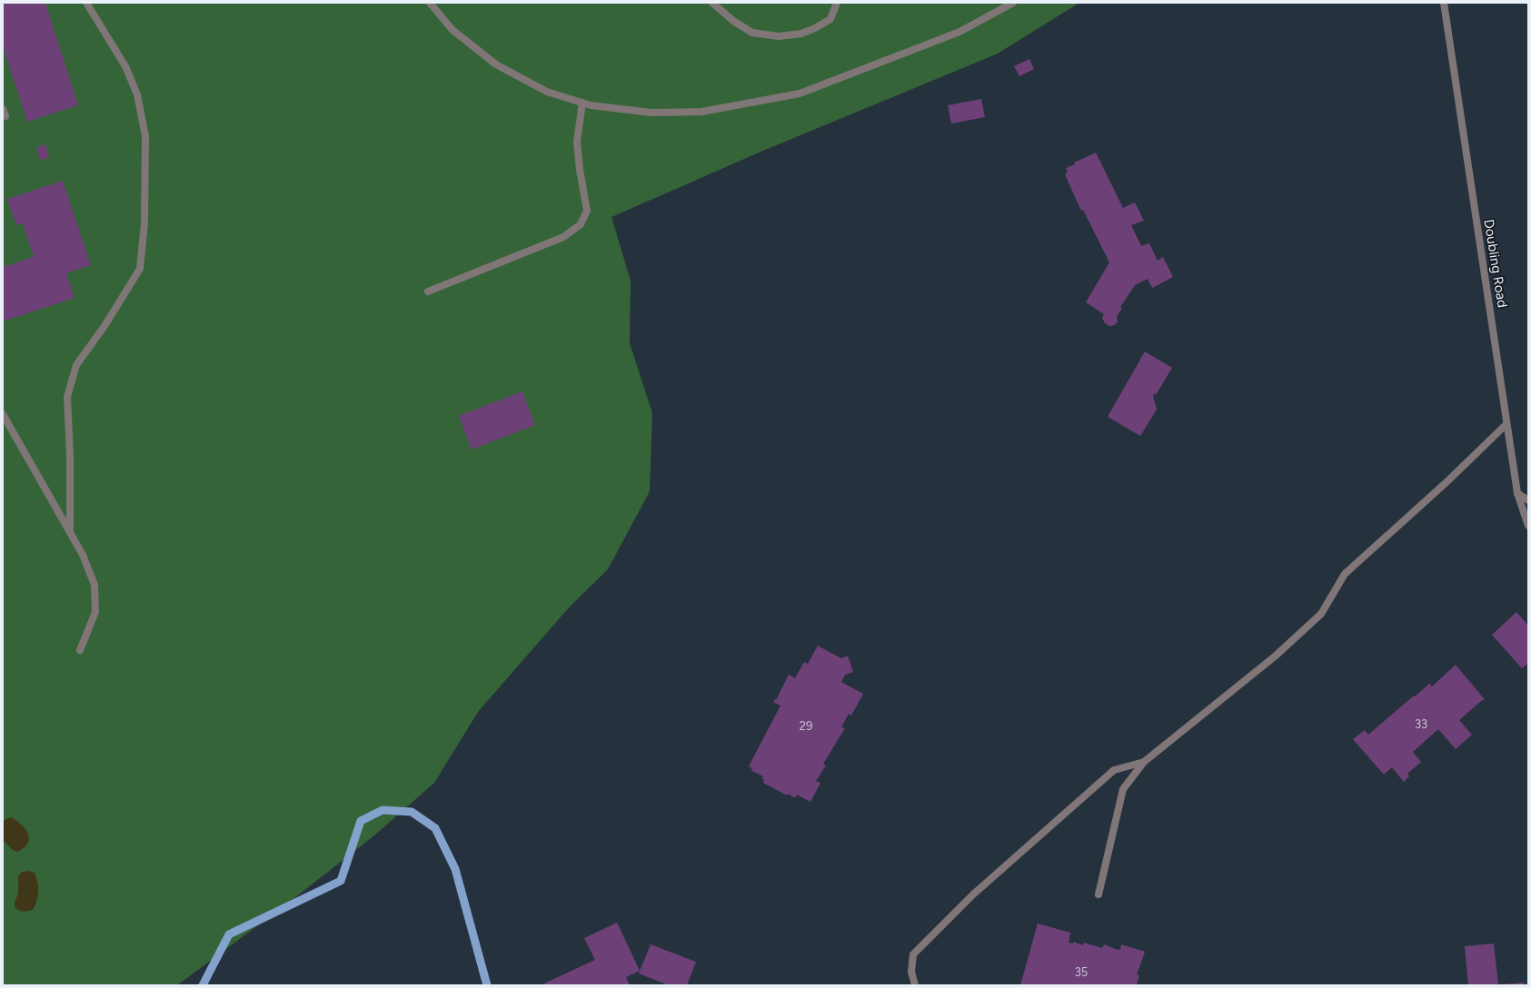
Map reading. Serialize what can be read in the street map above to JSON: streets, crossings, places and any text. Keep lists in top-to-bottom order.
{
  "streets": {
    "street": ["Doubling Road"]
  },
  "house_numbers": ["33", "29", "35"]
}
